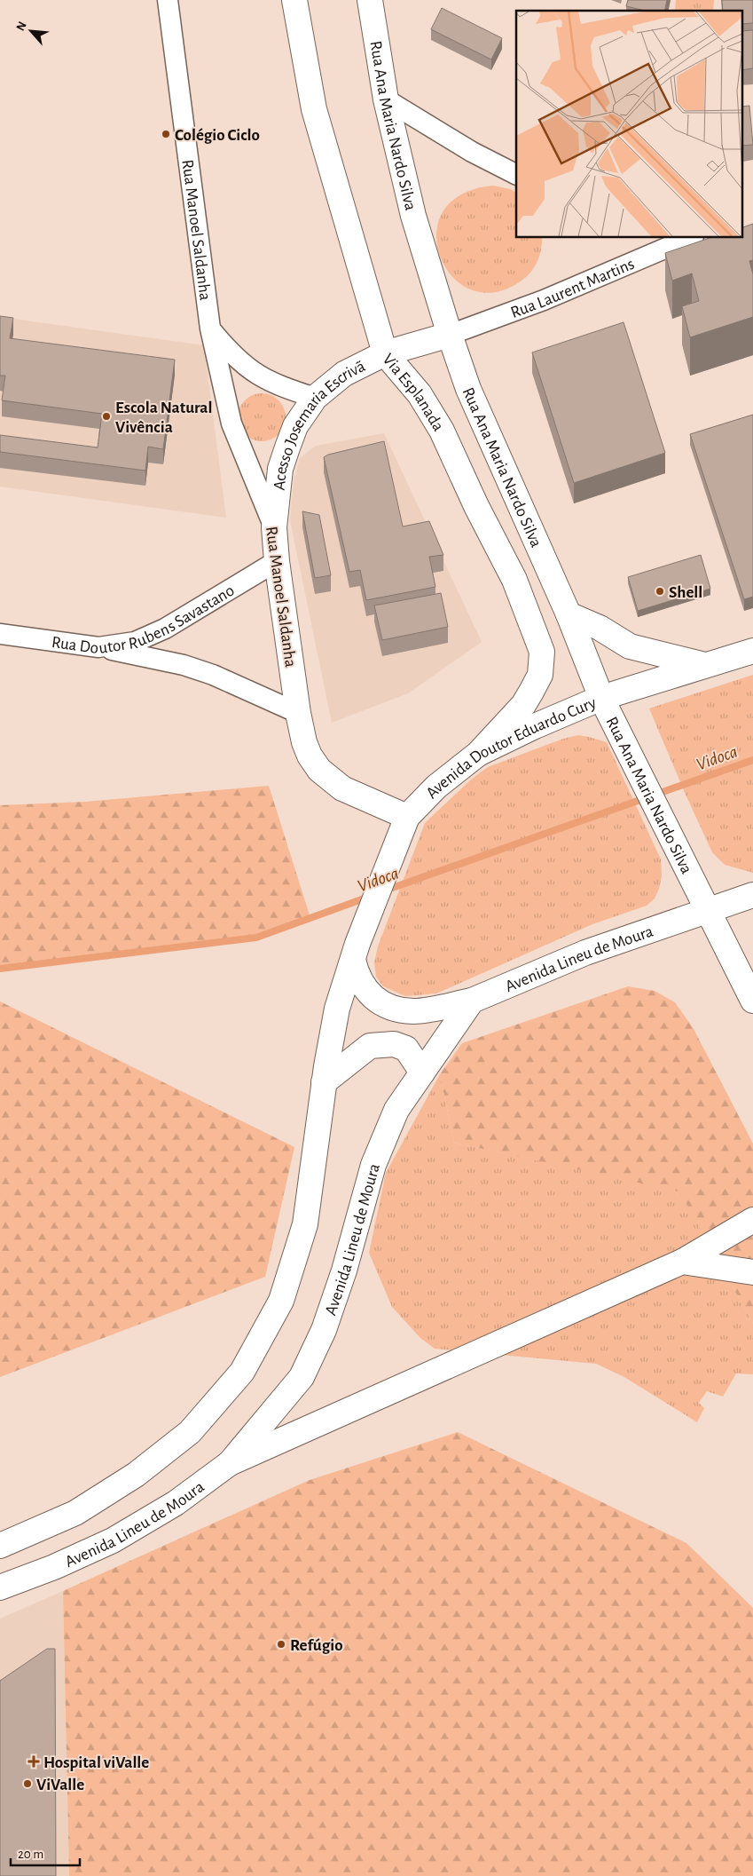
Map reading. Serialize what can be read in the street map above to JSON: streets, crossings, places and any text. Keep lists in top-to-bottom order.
{
  "streets": {
    "main road": [
      "Rua Ana Maria Nardo Silva",
      "Rua Manoel Saldanha",
      "Via Esplanada",
      "Acesso Josemaria Escrivã",
      "Avenida Doutor Eduardo Cury",
      "Avenida Lineu de Moura"
    ],
    "street": ["Rua Laurent Martins", "Rua Doutor Rubens Savastano"]
  },
  "crossings": [
    ["Rua Ana Maria Nardo Silva", "Rua Laurent Martins"],
    ["Rua Ana Maria Nardo Silva", "Acesso Josemaria Escrivã"],
    ["Rua Ana Maria Nardo Silva", "Avenida Doutor Eduardo Cury"],
    ["Rua Ana Maria Nardo Silva", "Avenida Lineu de Moura"],
    ["Rua Manoel Saldanha", "Acesso Josemaria Escrivã"],
    ["Rua Manoel Saldanha", "Rua Doutor Rubens Savastano"],
    ["Rua Manoel Saldanha", "Avenida Doutor Eduardo Cury"],
    ["Rua Laurent Martins", "Acesso Josemaria Escrivã"],
    ["Via Esplanada", "Acesso Josemaria Escrivã"],
    ["Via Esplanada", "Avenida Doutor Eduardo Cury"]
  ],
  "water": ["Vidoca"],
  "places": {
    "other": [
      "Colégio Ciclo",
      "Escola Natural Vivência",
      "Shell",
      "Refúgio",
      "ViValle"
    ],
    "health": ["Hospital viValle"]
  },
  "scale_bar": "20 m",
  "north": "top left"
}
